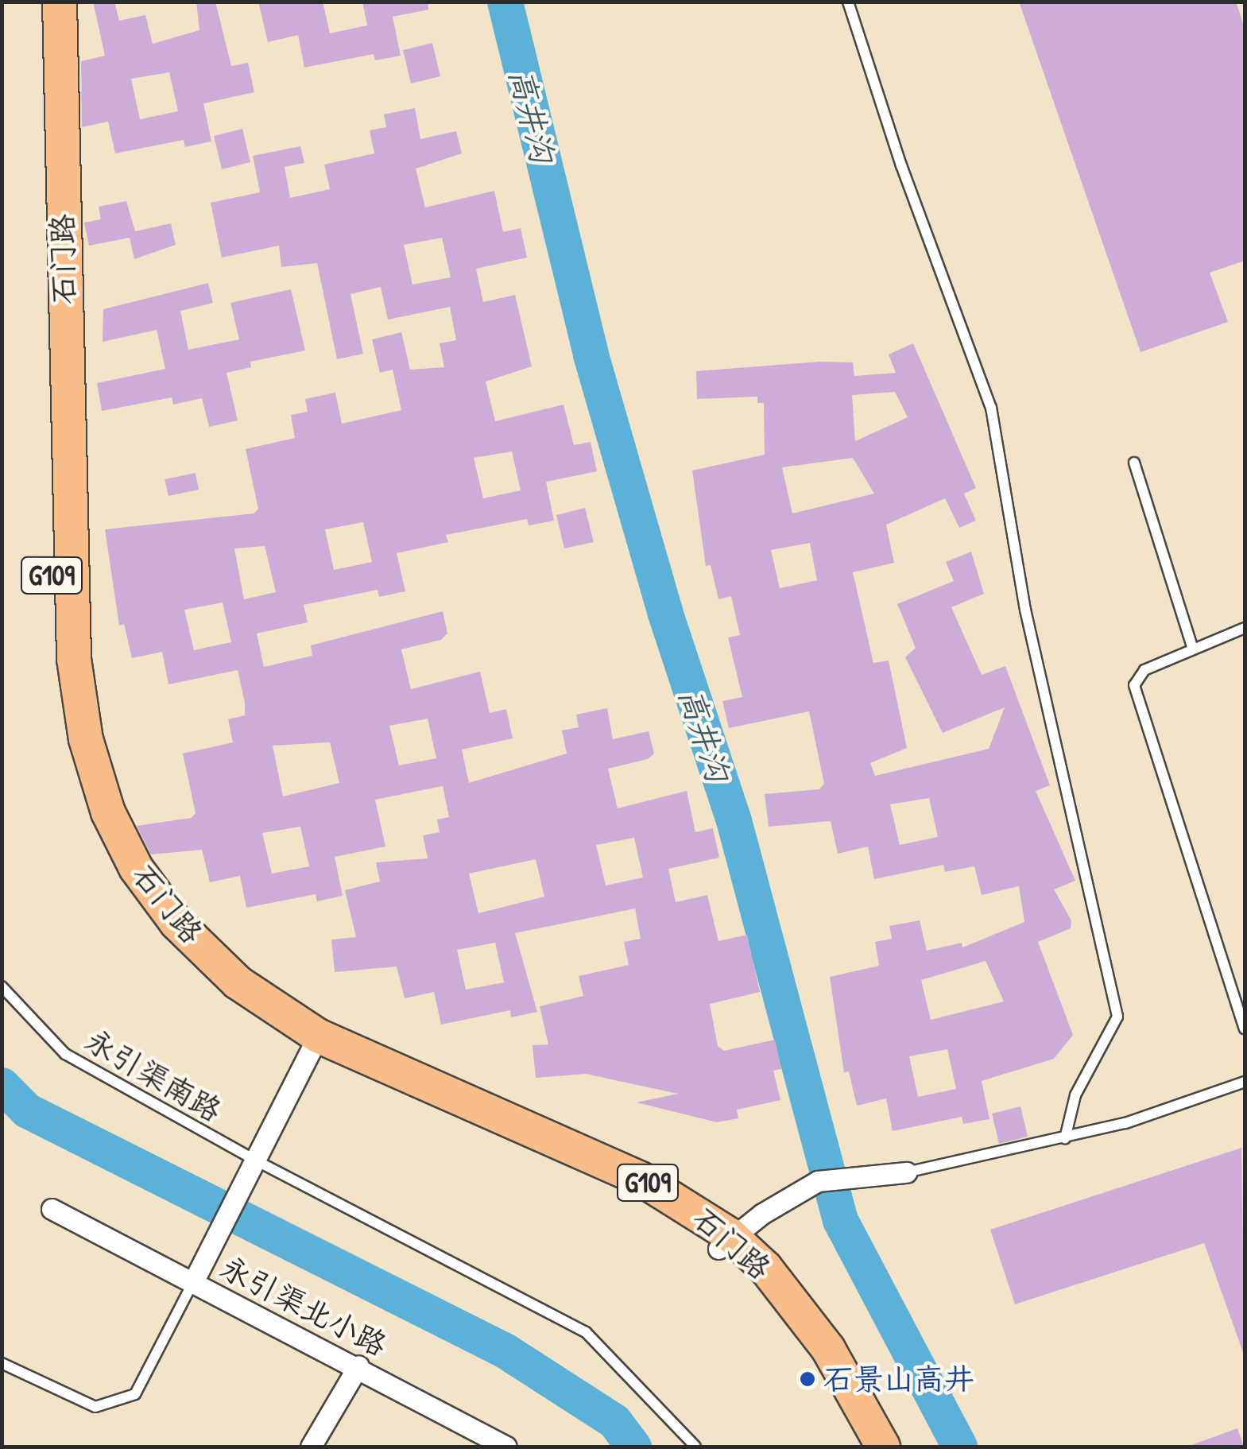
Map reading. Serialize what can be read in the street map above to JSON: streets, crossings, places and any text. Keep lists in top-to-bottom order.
{
  "streets": {
    "highway": ["石门路", "G109"],
    "street": ["永引渠北小路"],
    "lane": ["永引渠南路"]
  },
  "crossings": [
    ["石门路", "永引渠北小路"],
    ["永引渠南路", "永引渠北小路"]
  ],
  "water": ["高井沟"],
  "places": ["石景山高井"]
}
